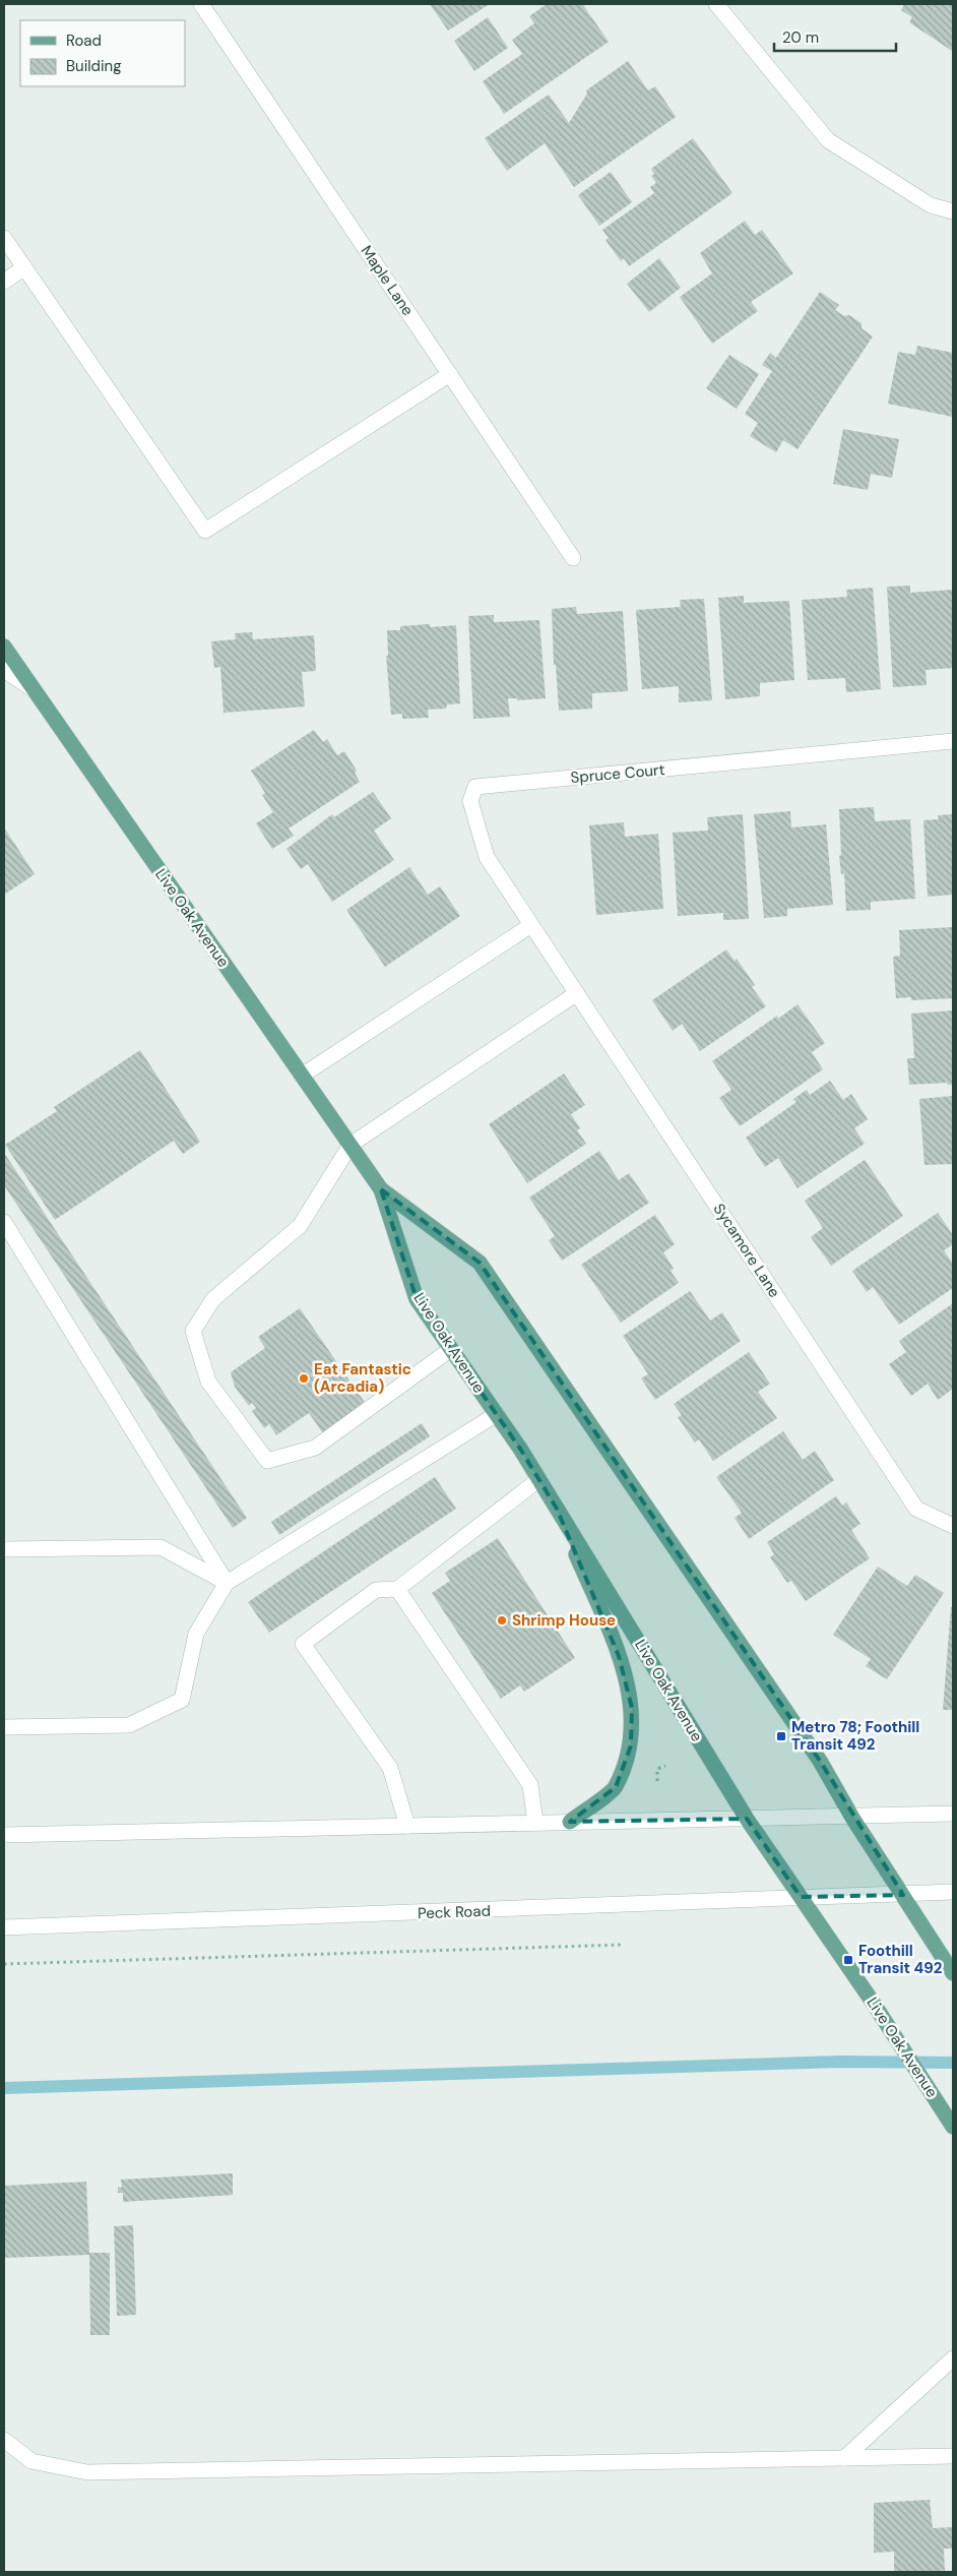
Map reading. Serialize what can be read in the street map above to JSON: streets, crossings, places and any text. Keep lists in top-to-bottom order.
{
  "streets": {
    "main road": ["Live Oak Avenue"],
    "street": [
      "Maple Lane",
      "Spruce Court",
      "Sycamore Lane",
      "Peck Road"
    ]
  },
  "crossings": [
    ["Spruce Court", "Sycamore Lane"],
    ["Live Oak Avenue", "Peck Road"]
  ],
  "places": {
    "other": ["Eat Fantastic (Arcadia)", "Shrimp House"],
    "transit": ["Metro 78; Foothill Transit 492", "Foothill Transit 492"]
  },
  "legend": ["Road", "Building"],
  "scale_bar": "20 m"
}
